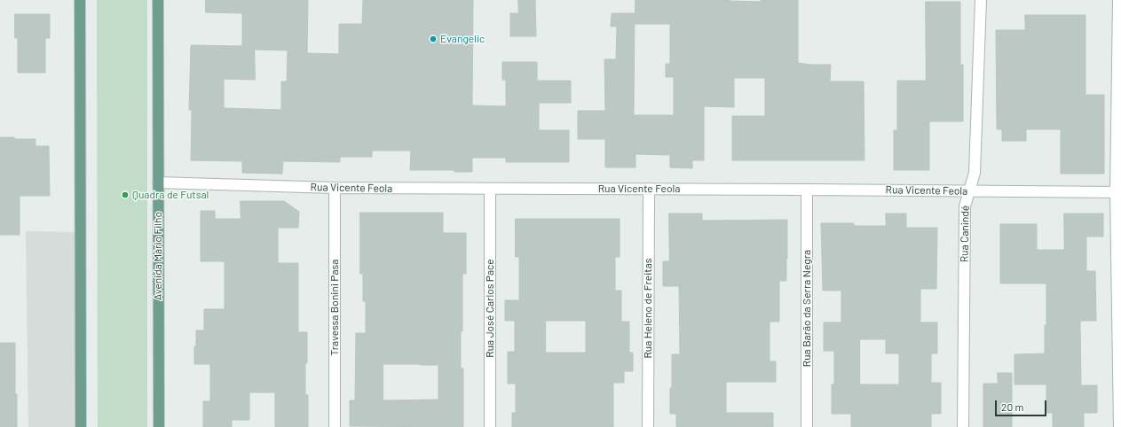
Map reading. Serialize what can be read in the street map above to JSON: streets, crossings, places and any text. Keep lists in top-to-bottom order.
{
  "streets": {
    "main road": ["Avenida Mário Filho"],
    "street": [
      "Rua Vicente Feola",
      "Rua Canindé",
      "Travessa Bonini Pasa",
      "Rua José Carlos Pace",
      "Rua Heleno de Freitas",
      "Rua Barão da Serra Negra"
    ]
  },
  "crossings": [
    ["Rua Vicente Feola", "Rua Canindé"],
    ["Rua Vicente Feola", "Avenida Mário Filho"],
    ["Rua Vicente Feola", "Travessa Bonini Pasa"],
    ["Rua Vicente Feola", "Rua José Carlos Pace"],
    ["Rua Vicente Feola", "Rua Heleno de Freitas"],
    ["Rua Vicente Feola", "Rua Barão da Serra Negra"]
  ],
  "places": ["Evangelic", "Quadra de Futsal"],
  "scale_bar": "20 m"
}
